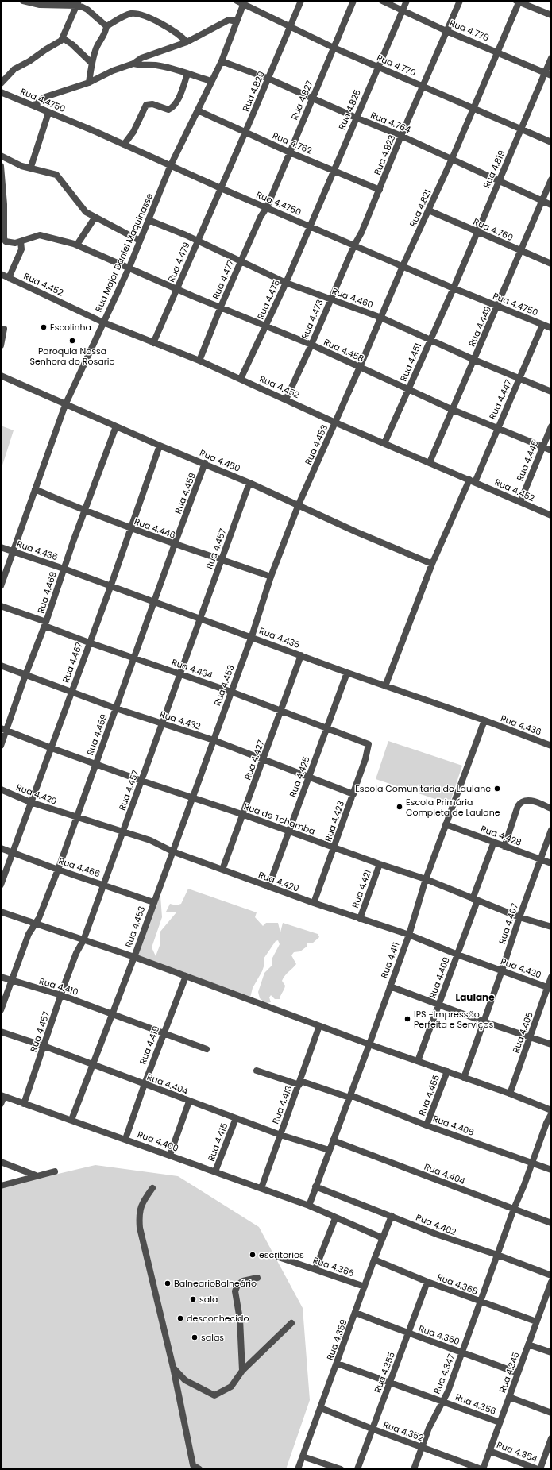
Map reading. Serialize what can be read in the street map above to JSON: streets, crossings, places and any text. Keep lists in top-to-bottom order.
{
  "streets": {
    "street": [
      "Rua 4.778",
      "Rua 4.770",
      "Rua 4.829",
      "Rua 4.4750",
      "Rua 4.827",
      "Rua 4.825",
      "Rua 4.764",
      "Rua 4.762",
      "Rua 4.823",
      "Rua 4.819",
      "Rua 4.821",
      "Rua 4.760",
      "Rua Major Daniel Maquinasse",
      "Rua 4.479",
      "Rua 4.477",
      "Rua 4.452",
      "Rua 4.460",
      "Rua 4.475",
      "Rua 4.473",
      "Rua 4.449",
      "Rua 4.458",
      "Rua 4.451",
      "Rua 4.447",
      "Rua 4.453",
      "Rua 4.450",
      "Rua 4.445",
      "Rua 4.459",
      "Rua 4.446",
      "Rua 4.457",
      "Rua 4.436",
      "Rua 4.469",
      "Rua 4.467",
      "Rua 4.434",
      "Rua 4.432",
      "Rua 4.427",
      "Rua 4.425",
      "Rua 4.420",
      "Rua de Tchamba",
      "Rua 4.423",
      "Rua 4.428",
      "Rua 4.466",
      "Rua 4.421",
      "Rua 4.407",
      "Rua 4.411",
      "Rua 4.409",
      "Rua 4.410",
      "Rua 4.405",
      "Rua 4.419",
      "Rua 4.404",
      "Rua 4.455",
      "Rua 4.413",
      "Rua 4.406",
      "Rua 4.400",
      "Rua 4.415",
      "Rua 4.402",
      "Rua 4.366",
      "Rua 4.368",
      "Rua 4.360",
      "Rua 4.359",
      "Rua 4.355",
      "Rua 4.345",
      "Rua 4.347",
      "Rua 4.356",
      "Rua 4.352",
      "Rua 4.354"
    ]
  },
  "crossings": [
    ["Rua 4.778", "Rua 4.825"],
    ["Rua 4.778", "Rua 4.823"],
    ["Rua 4.778", "Rua 4.819"],
    ["Rua 4.778", "Rua 4.821"],
    ["Rua 4.770", "Rua 4.829"],
    ["Rua 4.770", "Rua 4.827"],
    ["Rua 4.770", "Rua 4.825"],
    ["Rua 4.770", "Rua 4.823"],
    ["Rua 4.770", "Rua 4.819"],
    ["Rua 4.770", "Rua 4.821"],
    ["Rua 4.770", "Rua Major Daniel Maquinasse"],
    ["Rua 4.829", "Rua 4.4750"],
    ["Rua 4.829", "Rua 4.764"],
    ["Rua 4.829", "Rua 4.762"],
    ["Rua 4.829", "Rua 4.479"],
    ["Rua 4.4750", "Rua 4.827"],
    ["Rua 4.4750", "Rua 4.825"],
    ["Rua 4.4750", "Rua 4.823"],
    ["Rua 4.4750", "Rua 4.819"],
    ["Rua 4.4750", "Rua 4.821"],
    ["Rua 4.4750", "Rua Major Daniel Maquinasse"],
    ["Rua 4.4750", "Rua 4.479"],
    ["Rua 4.4750", "Rua 4.477"],
    ["Rua 4.4750", "Rua 4.475"],
    ["Rua 4.4750", "Rua 4.473"],
    ["Rua 4.4750", "Rua 4.449"],
    ["Rua 4.4750", "Rua 4.451"],
    ["Rua 4.4750", "Rua 4.447"],
    ["Rua 4.827", "Rua 4.764"],
    ["Rua 4.827", "Rua 4.762"],
    ["Rua 4.827", "Rua 4.477"],
    ["Rua 4.825", "Rua 4.764"],
    ["Rua 4.825", "Rua 4.762"],
    ["Rua 4.825", "Rua 4.475"],
    ["Rua 4.764", "Rua 4.823"],
    ["Rua 4.764", "Rua 4.819"],
    ["Rua 4.764", "Rua 4.821"],
    ["Rua 4.764", "Rua Major Daniel Maquinasse"],
    ["Rua 4.764", "Rua 4.449"],
    ["Rua 4.762", "Rua 4.823"],
    ["Rua 4.762", "Rua Major Daniel Maquinasse"],
    ["Rua 4.823", "Rua 4.473"],
    ["Rua 4.819", "Rua 4.760"],
    ["Rua 4.819", "Rua 4.451"],
    ["Rua 4.821", "Rua 4.760"],
    ["Rua 4.821", "Rua 4.452"],
    ["Rua 4.821", "Rua 4.460"],
    ["Rua 4.821", "Rua 4.458"],
    ["Rua 4.821", "Rua 4.453"],
    ["Rua 4.760", "Rua 4.449"],
    ["Rua Major Daniel Maquinasse", "Rua 4.452"],
    ["Rua Major Daniel Maquinasse", "Rua 4.460"],
    ["Rua Major Daniel Maquinasse", "Rua 4.458"],
    ["Rua Major Daniel Maquinasse", "Rua 4.450"],
    ["Rua Major Daniel Maquinasse", "Rua 4.446"],
    ["Rua Major Daniel Maquinasse", "Rua 4.436"],
    ["Rua 4.479", "Rua 4.452"],
    ["Rua 4.479", "Rua 4.460"],
    ["Rua 4.479", "Rua 4.458"],
    ["Rua 4.477", "Rua 4.452"],
    ["Rua 4.477", "Rua 4.460"],
    ["Rua 4.477", "Rua 4.458"],
    ["Rua 4.452", "Rua 4.475"],
    ["Rua 4.452", "Rua 4.473"],
    ["Rua 4.452", "Rua 4.449"],
    ["Rua 4.452", "Rua 4.451"],
    ["Rua 4.452", "Rua 4.447"],
    ["Rua 4.452", "Rua 4.453"],
    ["Rua 4.452", "Rua 4.445"],
    ["Rua 4.460", "Rua 4.475"],
    ["Rua 4.460", "Rua 4.473"],
    ["Rua 4.460", "Rua 4.449"],
    ["Rua 4.460", "Rua 4.451"],
    ["Rua 4.460", "Rua 4.447"],
    ["Rua 4.475", "Rua 4.458"],
    ["Rua 4.473", "Rua 4.458"],
    ["Rua 4.449", "Rua 4.458"],
    ["Rua 4.458", "Rua 4.451"],
    ["Rua 4.458", "Rua 4.447"],
    ["Rua 4.458", "Rua 4.445"],
    ["Rua 4.447", "Rua 4.450"],
    ["Rua 4.447", "Rua 4.436"],
    ["Rua 4.453", "Rua 4.450"],
    ["Rua 4.453", "Rua 4.446"],
    ["Rua 4.453", "Rua 4.436"],
    ["Rua 4.453", "Rua 4.434"],
    ["Rua 4.453", "Rua 4.432"],
    ["Rua 4.453", "Rua 4.420"],
    ["Rua 4.453", "Rua de Tchamba"],
    ["Rua 4.453", "Rua 4.466"],
    ["Rua 4.453", "Rua 4.410"],
    ["Rua 4.453", "Rua 4.404"],
    ["Rua 4.453", "Rua 4.400"],
    ["Rua 4.450", "Rua 4.459"],
    ["Rua 4.450", "Rua 4.457"],
    ["Rua 4.450", "Rua 4.469"],
    ["Rua 4.450", "Rua 4.467"],
    ["Rua 4.459", "Rua 4.446"],
    ["Rua 4.459", "Rua 4.436"],
    ["Rua 4.459", "Rua 4.434"],
    ["Rua 4.459", "Rua 4.432"],
    ["Rua 4.459", "Rua 4.420"],
    ["Rua 4.459", "Rua de Tchamba"],
    ["Rua 4.459", "Rua 4.466"],
    ["Rua 4.459", "Rua 4.410"],
    ["Rua 4.446", "Rua 4.457"],
    ["Rua 4.446", "Rua 4.469"],
    ["Rua 4.446", "Rua 4.467"],
    ["Rua 4.457", "Rua 4.436"],
    ["Rua 4.457", "Rua 4.434"],
    ["Rua 4.457", "Rua 4.432"],
    ["Rua 4.457", "Rua 4.420"],
    ["Rua 4.457", "Rua de Tchamba"],
    ["Rua 4.457", "Rua 4.466"],
    ["Rua 4.457", "Rua 4.410"],
    ["Rua 4.457", "Rua 4.404"],
    ["Rua 4.457", "Rua 4.400"],
    ["Rua 4.436", "Rua 4.469"],
    ["Rua 4.436", "Rua 4.467"],
    ["Rua 4.436", "Rua 4.427"],
    ["Rua 4.436", "Rua 4.425"],
    ["Rua 4.436", "Rua 4.411"],
    ["Rua 4.469", "Rua 4.434"],
    ["Rua 4.469", "Rua 4.432"],
    ["Rua 4.469", "Rua de Tchamba"],
    ["Rua 4.467", "Rua 4.434"],
    ["Rua 4.467", "Rua 4.432"],
    ["Rua 4.467", "Rua 4.420"],
    ["Rua 4.467", "Rua de Tchamba"],
    ["Rua 4.467", "Rua 4.466"],
    ["Rua 4.434", "Rua 4.427"],
    ["Rua 4.434", "Rua 4.425"],
    ["Rua 4.434", "Rua 4.423"],
    ["Rua 4.432", "Rua 4.427"],
    ["Rua 4.432", "Rua 4.425"],
    ["Rua 4.432", "Rua 4.423"],
    ["Rua 4.427", "Rua 4.420"],
    ["Rua 4.427", "Rua de Tchamba"],
    ["Rua 4.425", "Rua 4.420"],
    ["Rua 4.425", "Rua de Tchamba"],
    ["Rua 4.420", "Rua 4.423"],
    ["Rua 4.420", "Rua 4.421"],
    ["Rua 4.420", "Rua 4.407"],
    ["Rua 4.420", "Rua 4.411"],
    ["Rua 4.420", "Rua 4.409"],
    ["Rua 4.420", "Rua 4.405"],
    ["Rua de Tchamba", "Rua 4.423"],
    ["Rua de Tchamba", "Rua 4.421"],
    ["Rua de Tchamba", "Rua 4.407"],
    ["Rua de Tchamba", "Rua 4.411"],
    ["Rua de Tchamba", "Rua 4.409"],
    ["Rua 4.428", "Rua 4.407"],
    ["Rua 4.428", "Rua 4.411"],
    ["Rua 4.428", "Rua 4.409"],
    ["Rua 4.411", "Rua 4.404"],
    ["Rua 4.411", "Rua 4.406"],
    ["Rua 4.411", "Rua 4.400"],
    ["Rua 4.411", "Rua 4.402"],
    ["Rua 4.410", "Rua 4.419"],
    ["Rua 4.419", "Rua 4.404"],
    ["Rua 4.419", "Rua 4.400"],
    ["Rua 4.404", "Rua 4.413"],
    ["Rua 4.404", "Rua 4.415"],
    ["Rua 4.455", "Rua 4.406"],
    ["Rua 4.413", "Rua 4.406"],
    ["Rua 4.413", "Rua 4.400"],
    ["Rua 4.400", "Rua 4.415"],
    ["Rua 4.400", "Rua 4.359"],
    ["Rua 4.402", "Rua 4.359"],
    ["Rua 4.402", "Rua 4.347"],
    ["Rua 4.366", "Rua 4.359"],
    ["Rua 4.368", "Rua 4.359"],
    ["Rua 4.368", "Rua 4.355"],
    ["Rua 4.368", "Rua 4.345"],
    ["Rua 4.368", "Rua 4.347"],
    ["Rua 4.360", "Rua 4.359"],
    ["Rua 4.360", "Rua 4.355"],
    ["Rua 4.360", "Rua 4.345"],
    ["Rua 4.360", "Rua 4.347"],
    ["Rua 4.359", "Rua 4.356"],
    ["Rua 4.359", "Rua 4.352"],
    ["Rua 4.355", "Rua 4.356"],
    ["Rua 4.355", "Rua 4.352"],
    ["Rua 4.345", "Rua 4.356"],
    ["Rua 4.345", "Rua 4.352"],
    ["Rua 4.345", "Rua 4.354"],
    ["Rua 4.347", "Rua 4.356"],
    ["Rua 4.347", "Rua 4.352"]
  ],
  "districts": ["Laulane"],
  "places": [
    "Escolinha",
    "Paroquia Nossa Senhora do Rosario",
    "Escola Comunitaria de Laulane",
    "Escola Primária Completa de Laulane",
    "IPS -Impressão Perfeita e Serviços",
    "escritorios",
    "BalnearioBalneário",
    "sala",
    "desconhecido",
    "salas"
  ]
}
